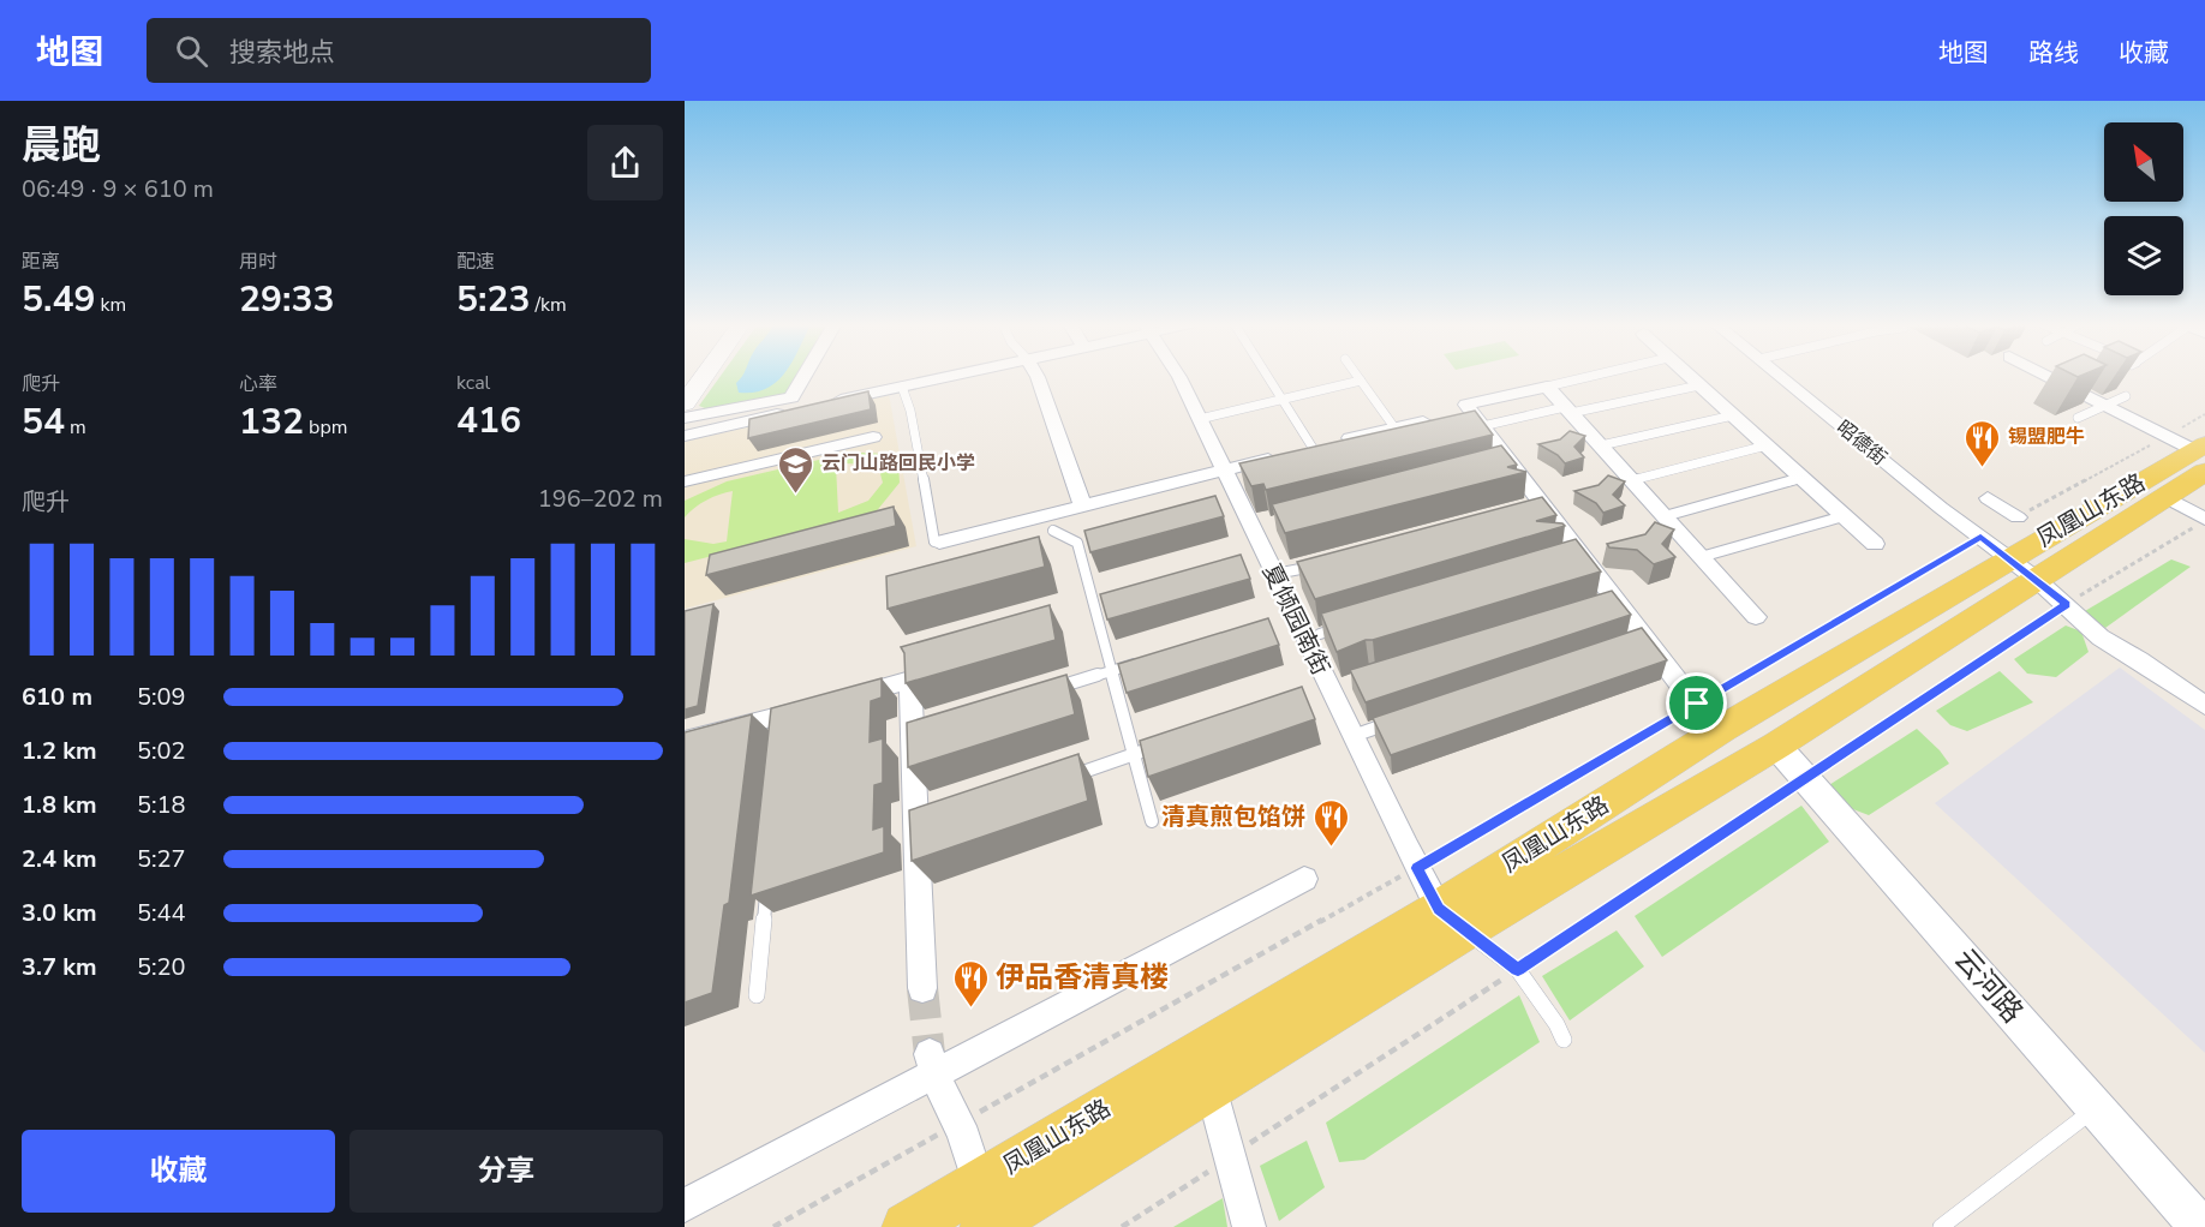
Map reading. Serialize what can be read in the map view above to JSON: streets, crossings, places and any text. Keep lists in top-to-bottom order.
{
  "streets": {
    "main road": ["凤凰山东路"],
    "street": ["昭德街", "夏倾园南街", "云河路"]
  },
  "crossings": [
    ["昭德街", "凤凰山东路"],
    ["凤凰山东路", "夏倾园南街"],
    ["凤凰山东路", "云河路"]
  ],
  "places": {
    "restaurant": ["锡盟肥牛", "清真煎包馅饼", "伊品香清真楼"],
    "school or university": ["云门山路回民小学"]
  },
  "north": "top left",
  "page": {
    "header": "地图",
    "search": "搜索地点",
    "nav": ["地图", "路线", "收藏"],
    "heading": ["晨跑", "06:49 · 9 × 610 m"],
    "stats": [
      ["距离", "5.49 km"],
      ["用时", "29:33"],
      ["配速", "5:23 /km"],
      ["爬升", "54 m"],
      ["心率", "132 bpm"],
      ["kcal", "416"]
    ],
    "chart": ["爬升", "196–202 m"],
    "list": [
      {
        "name": "610 m",
        "note": "5:09"
      },
      {
        "name": "1.2 km",
        "note": "5:02"
      },
      {
        "name": "1.8 km",
        "note": "5:18"
      },
      {
        "name": "2.4 km",
        "note": "5:27"
      },
      {
        "name": "3.0 km",
        "note": "5:44"
      },
      {
        "name": "3.7 km",
        "note": "5:20"
      }
    ],
    "buttons": ["收藏", "分享"]
  }
}
